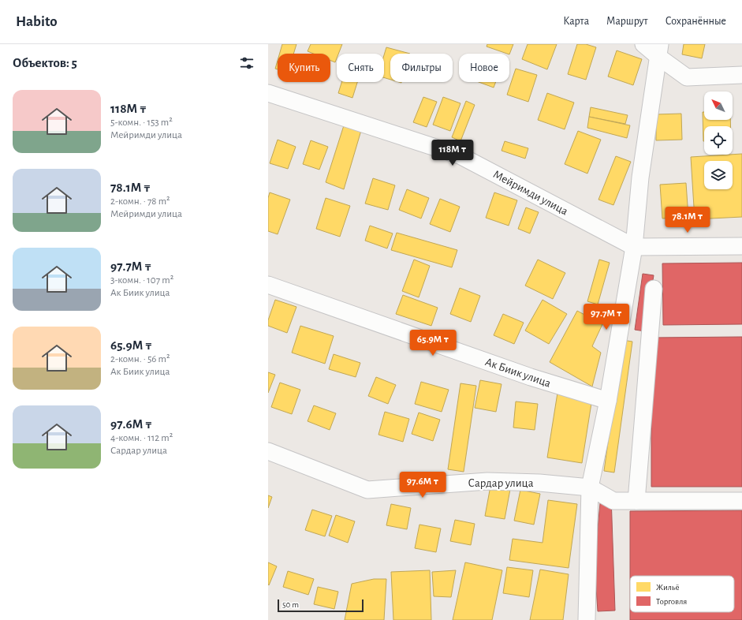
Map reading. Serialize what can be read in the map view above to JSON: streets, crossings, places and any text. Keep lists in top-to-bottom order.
{
  "streets": {
    "street": ["Мейримди улица", "Ак Биик улица", "Сардар улица"]
  },
  "legend": ["Жильё", "Торговля"],
  "scale_bar": "50 m",
  "north": "top left",
  "page": {
    "header": "Habito",
    "nav": ["Карта", "Маршрут", "Сохранённые"],
    "heading": "Объектов: 5",
    "chip": [
      "Купить",
      "Снять",
      "Фильтры",
      "Новое"
    ],
    "list": [
      {
        "name": "118M ₸",
        "note": "5-комн. · 153 m² · Мейримди улица"
      },
      {
        "name": "78.1M ₸",
        "note": "2-комн. · 78 m² · Мейримди улица"
      },
      {
        "name": "97.7M ₸",
        "note": "3-комн. · 107 m² · Ак Биик улица"
      },
      {
        "name": "65.9M ₸",
        "note": "2-комн. · 56 m² · Ак Биик улица"
      },
      {
        "name": "97.6M ₸",
        "note": "4-комн. · 112 m² · Сардар улица"
      }
    ],
    "price": [
      "118M ₸",
      "78.1M ₸",
      "97.7M ₸",
      "65.9M ₸",
      "97.6M ₸"
    ],
    "scale": "50 m"
  }
}
